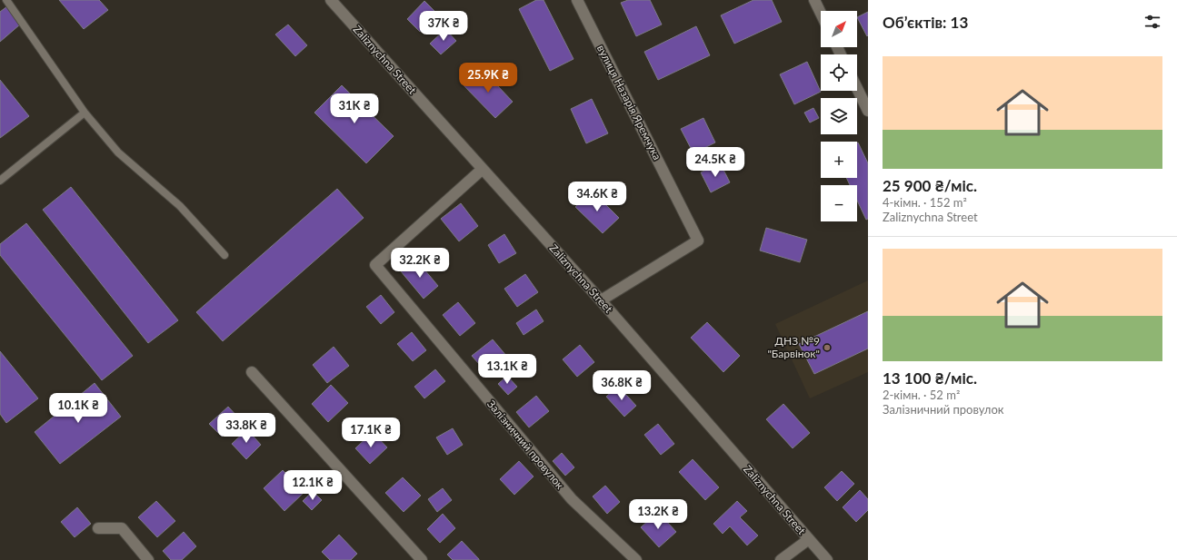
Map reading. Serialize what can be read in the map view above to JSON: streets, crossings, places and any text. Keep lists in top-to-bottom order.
{
  "streets": {
    "street": ["Zaliznychna Street", "вулиця Назарія Яремчука", "Залізничний провулок"]
  },
  "crossings": [
    ["Zaliznychna Street", "вулиця Назарія Яремчука"],
    ["Zaliznychna Street", "Залізничний провулок"]
  ],
  "places": ["ДНЗ №9 \"Барвінок\""],
  "north": "top right",
  "page": {
    "heading": "Об’єктів: 13",
    "map_buttons": ["+", "−"],
    "price": [
      "37K ₴",
      "25.9K ₴",
      "31K ₴",
      "24.5K ₴",
      "34.6K ₴",
      "32.2K ₴",
      "13.1K ₴",
      "36.8K ₴",
      "10.1K ₴",
      "33.8K ₴",
      "17.1K ₴",
      "12.1K ₴",
      "13.2K ₴"
    ],
    "list": [
      {
        "name": "25 900 ₴/міс.",
        "note": "4-кімн. · 152 m² · Zaliznychna Street"
      },
      {
        "name": "13 100 ₴/міс.",
        "note": "2-кімн. · 52 m² · Залізничний провулок"
      }
    ]
  }
}
